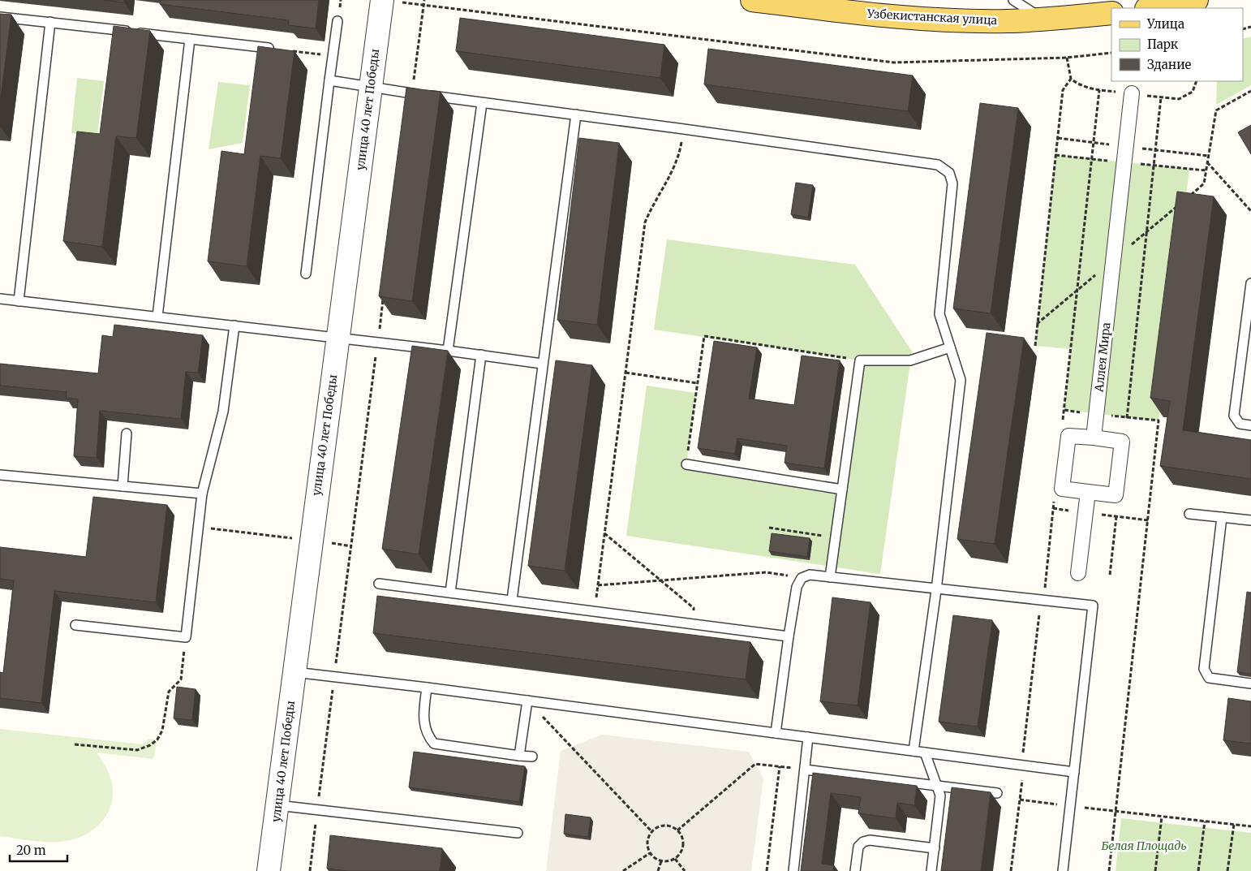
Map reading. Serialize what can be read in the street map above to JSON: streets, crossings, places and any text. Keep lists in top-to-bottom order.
{
  "streets": {
    "main road": ["Узбекистанская улица"],
    "street": ["улица 40 лет Победы", "Аллея Мира"]
  },
  "parks": ["Белая Площадь"],
  "legend": ["Улица", "Парк", "Здание"],
  "scale_bar": "20 m"
}
